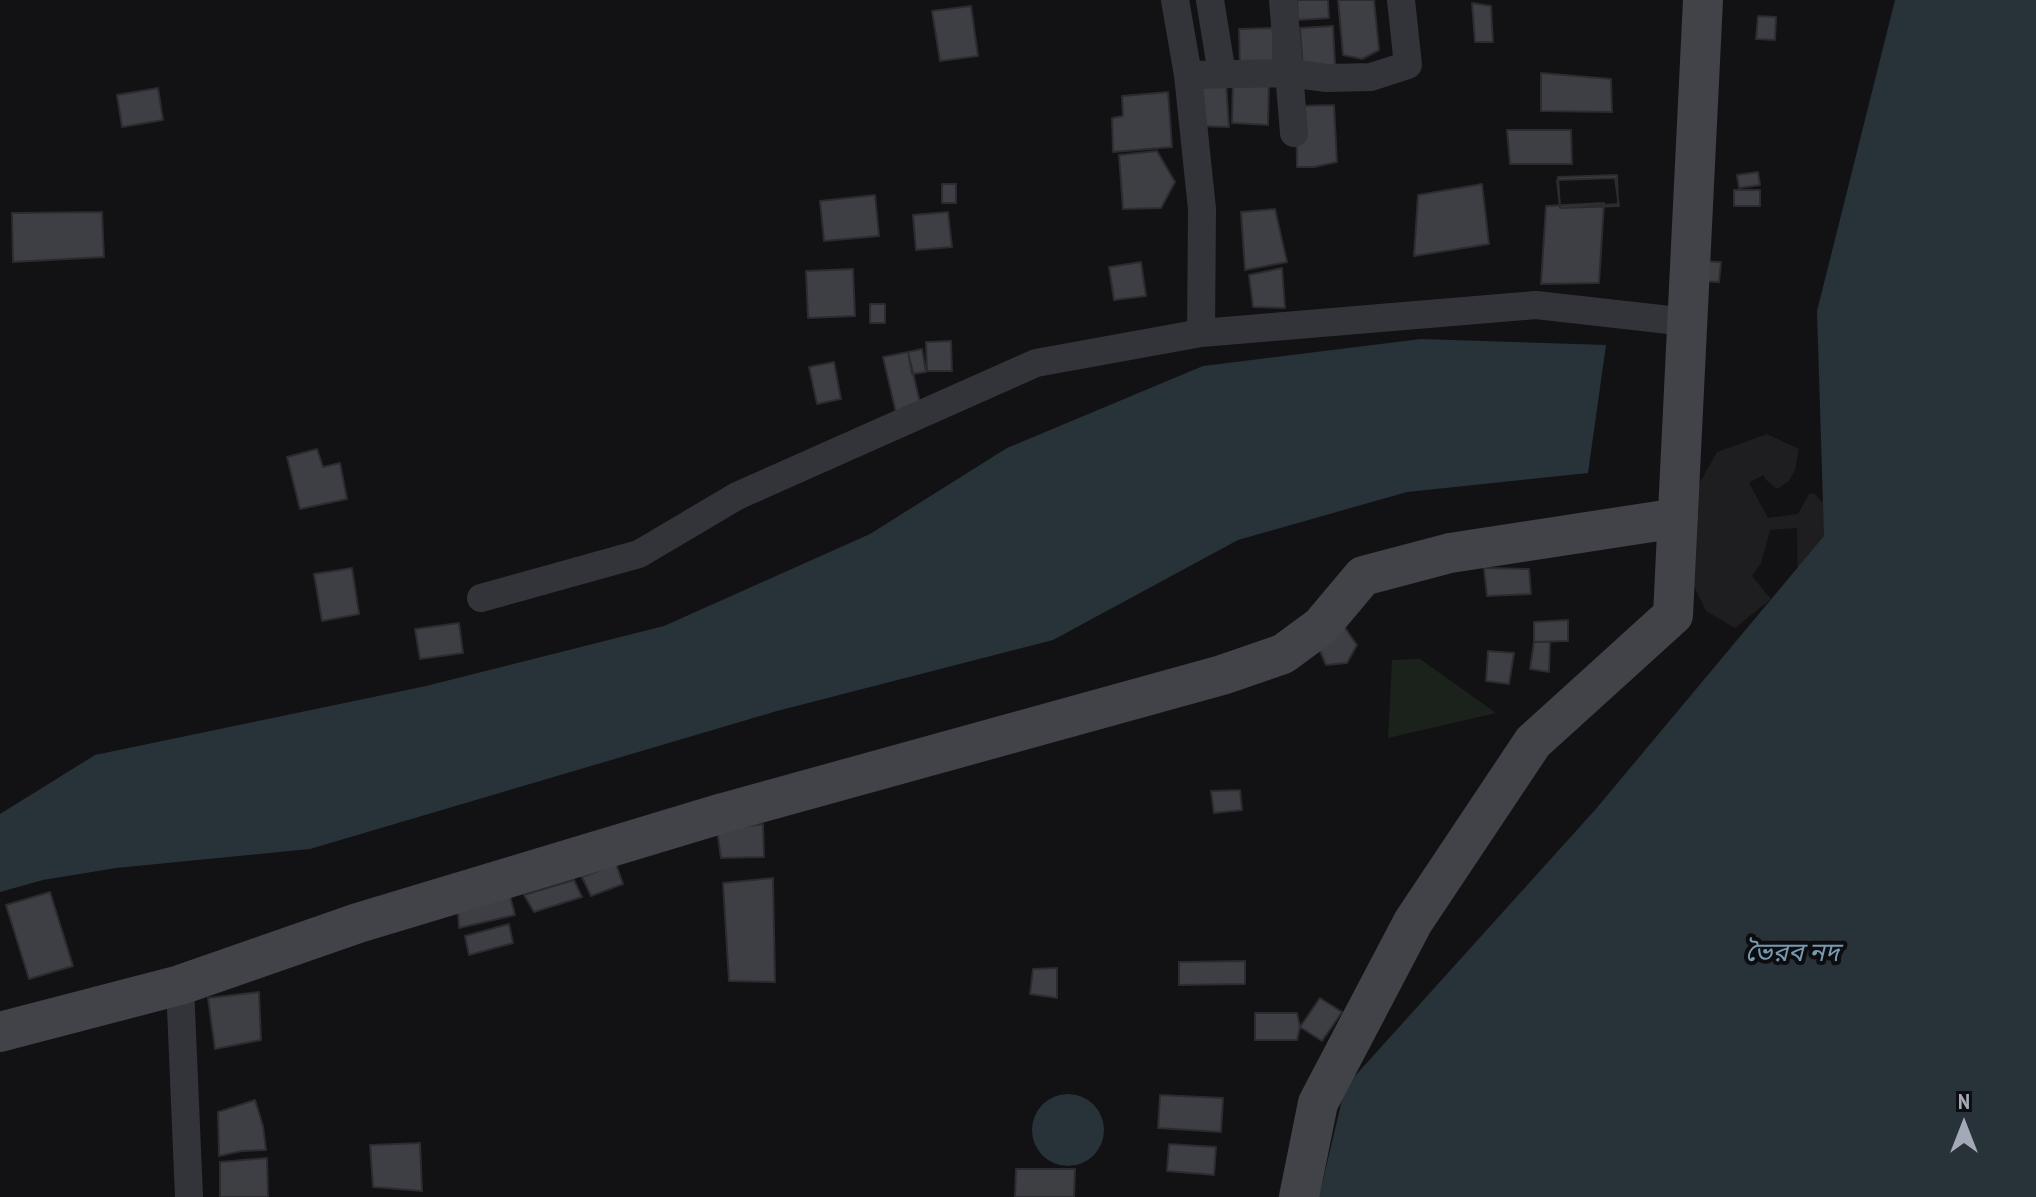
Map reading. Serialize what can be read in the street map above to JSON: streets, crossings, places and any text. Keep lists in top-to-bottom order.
{
  "water": ["ভৈরব নদ"],
  "north": "top"
}
